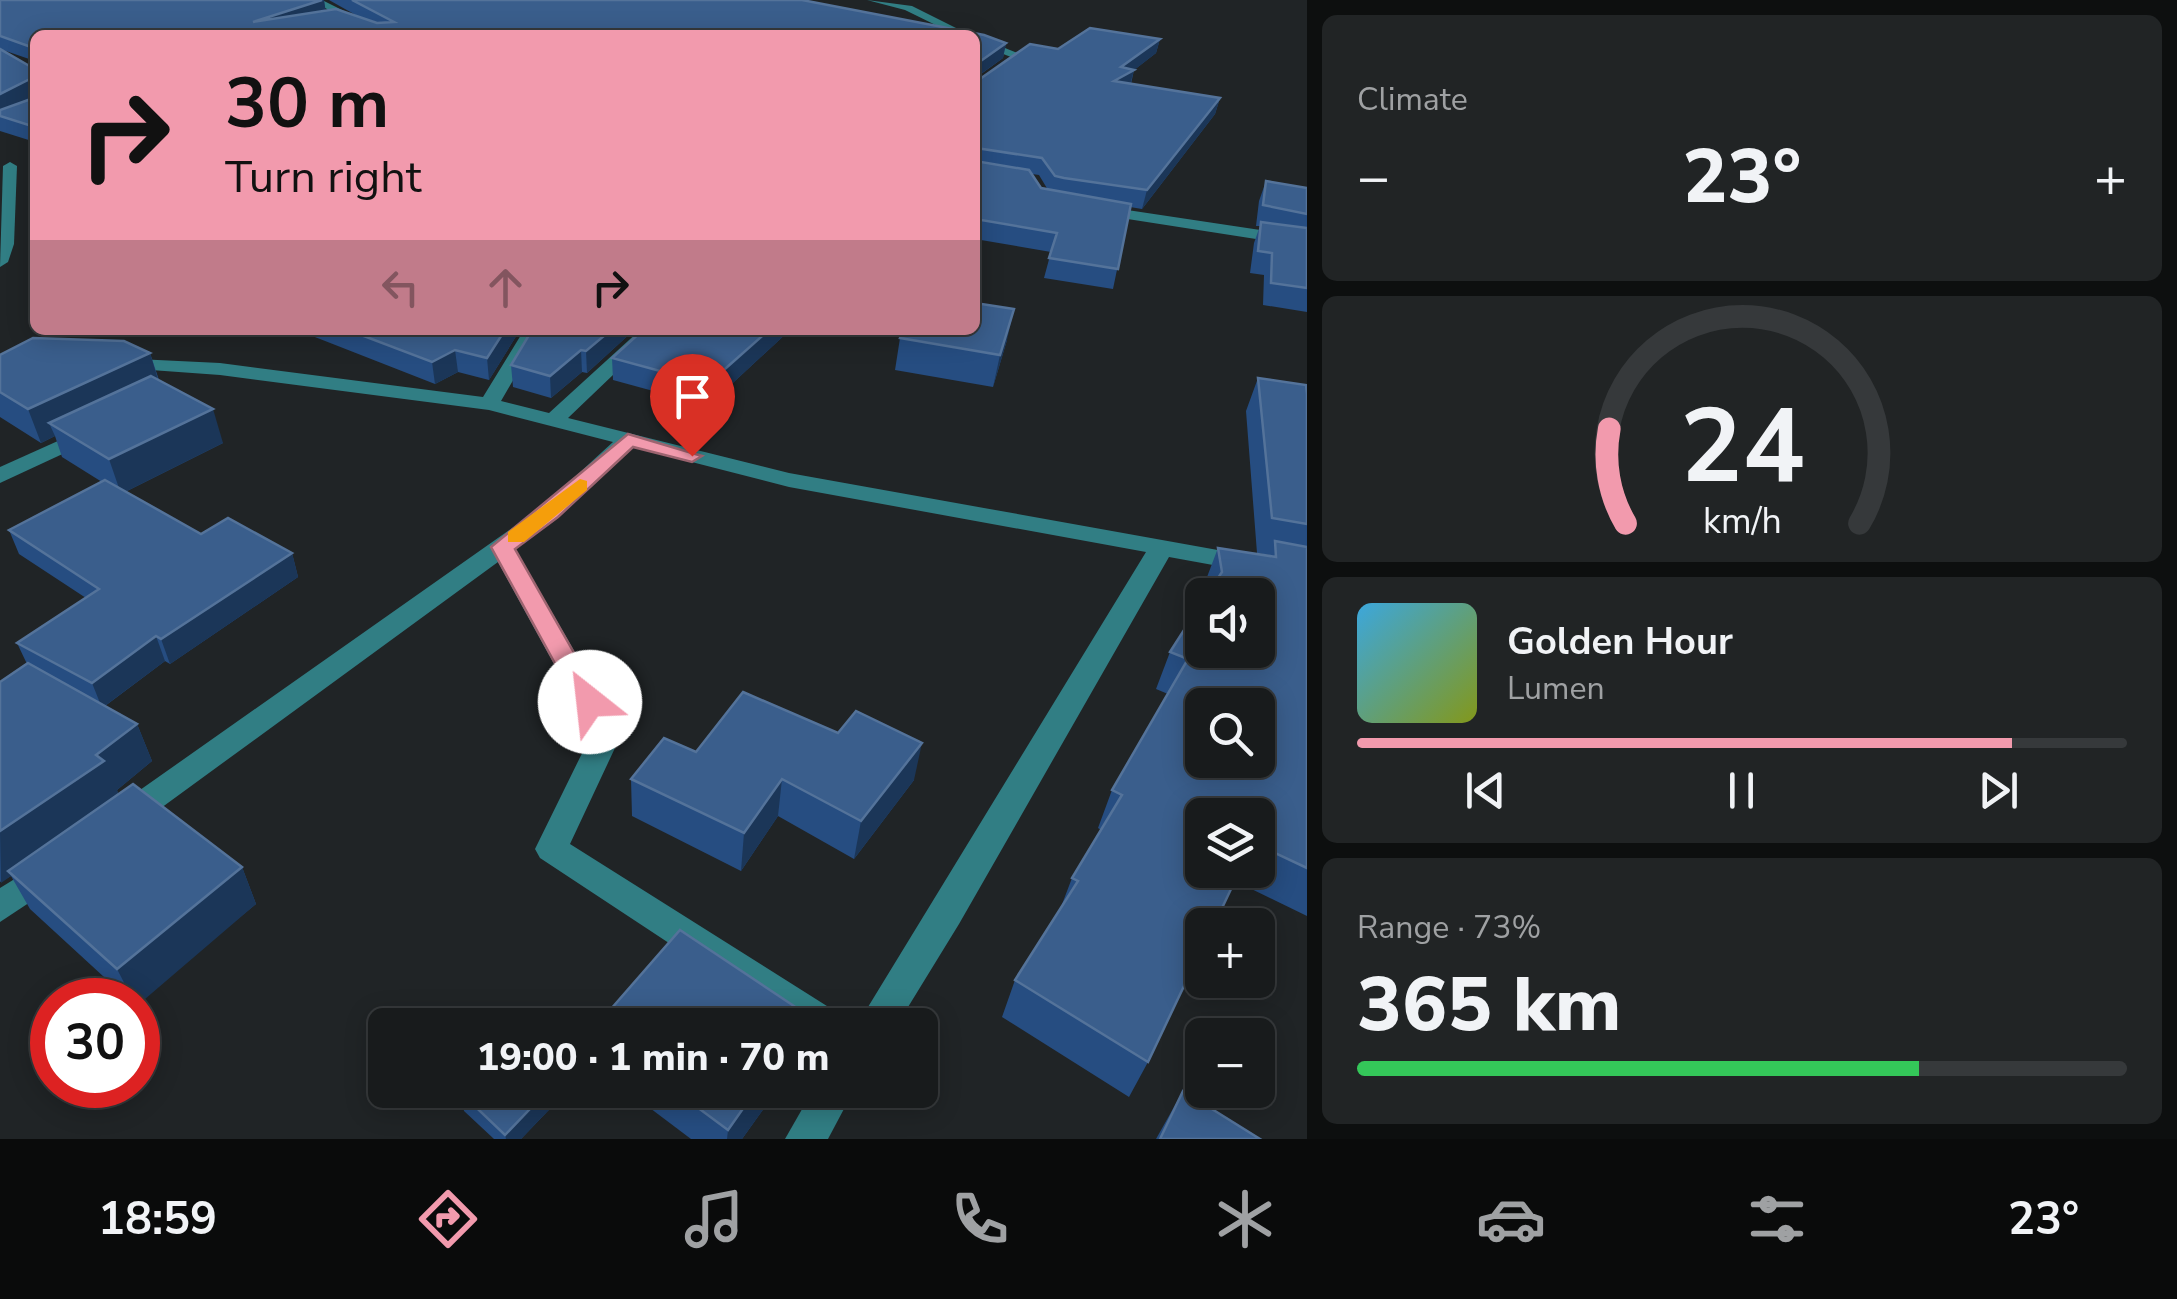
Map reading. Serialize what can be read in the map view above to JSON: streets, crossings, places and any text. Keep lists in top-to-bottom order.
{
  "page": {
    "tile": [
      "Climate",
      ["Range · 73%", "365 km"]
    ],
    "turn": ["30 m", "Turn right"],
    "heat": ["−", "23°", "+"],
    "map_buttons": ["+", "−"],
    "song": ["Golden Hour", "Lumen"],
    "limit": "30",
    "trip": "19:00 · 1 min · 70 m",
    "tabs": ["18:59", "23°"],
    "gauge": ["24", "km/h"]
  }
}
